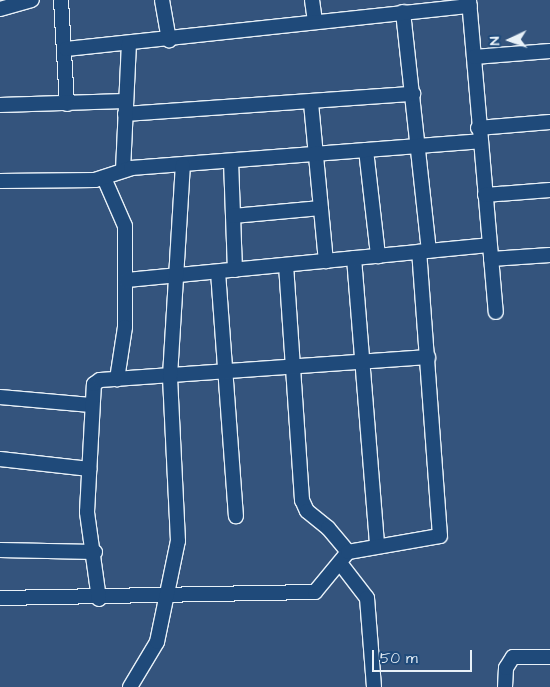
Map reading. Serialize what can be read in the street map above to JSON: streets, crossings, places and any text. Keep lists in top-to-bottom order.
{
  "scale_bar": "50 m",
  "north": "left"
}
